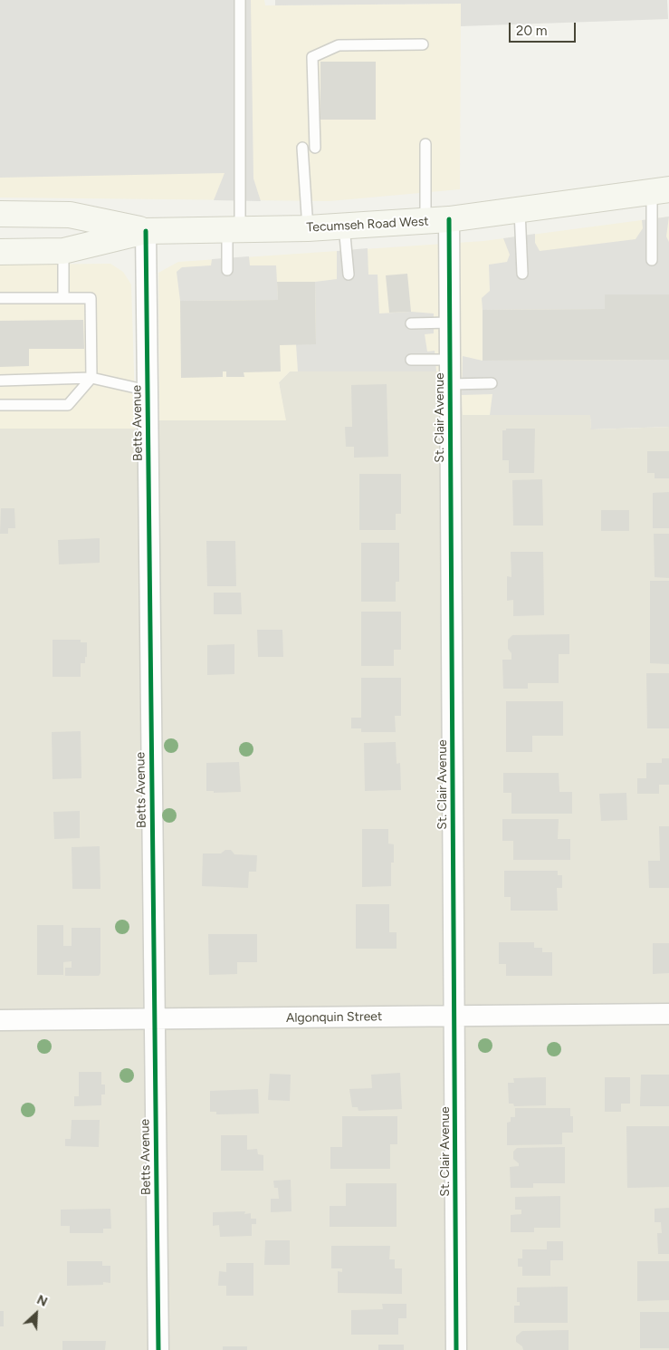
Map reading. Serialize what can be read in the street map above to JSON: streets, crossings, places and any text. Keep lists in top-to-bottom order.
{
  "streets": {
    "main road": ["Tecumseh Road West"],
    "street": ["St. Clair Avenue", "Betts Avenue", "Algonquin Street"]
  },
  "crossings": [
    ["Tecumseh Road West", "St. Clair Avenue"],
    ["Tecumseh Road West", "Betts Avenue"],
    ["St. Clair Avenue", "Algonquin Street"],
    ["Betts Avenue", "Algonquin Street"]
  ],
  "scale_bar": "20 m",
  "north": "top right"
}
